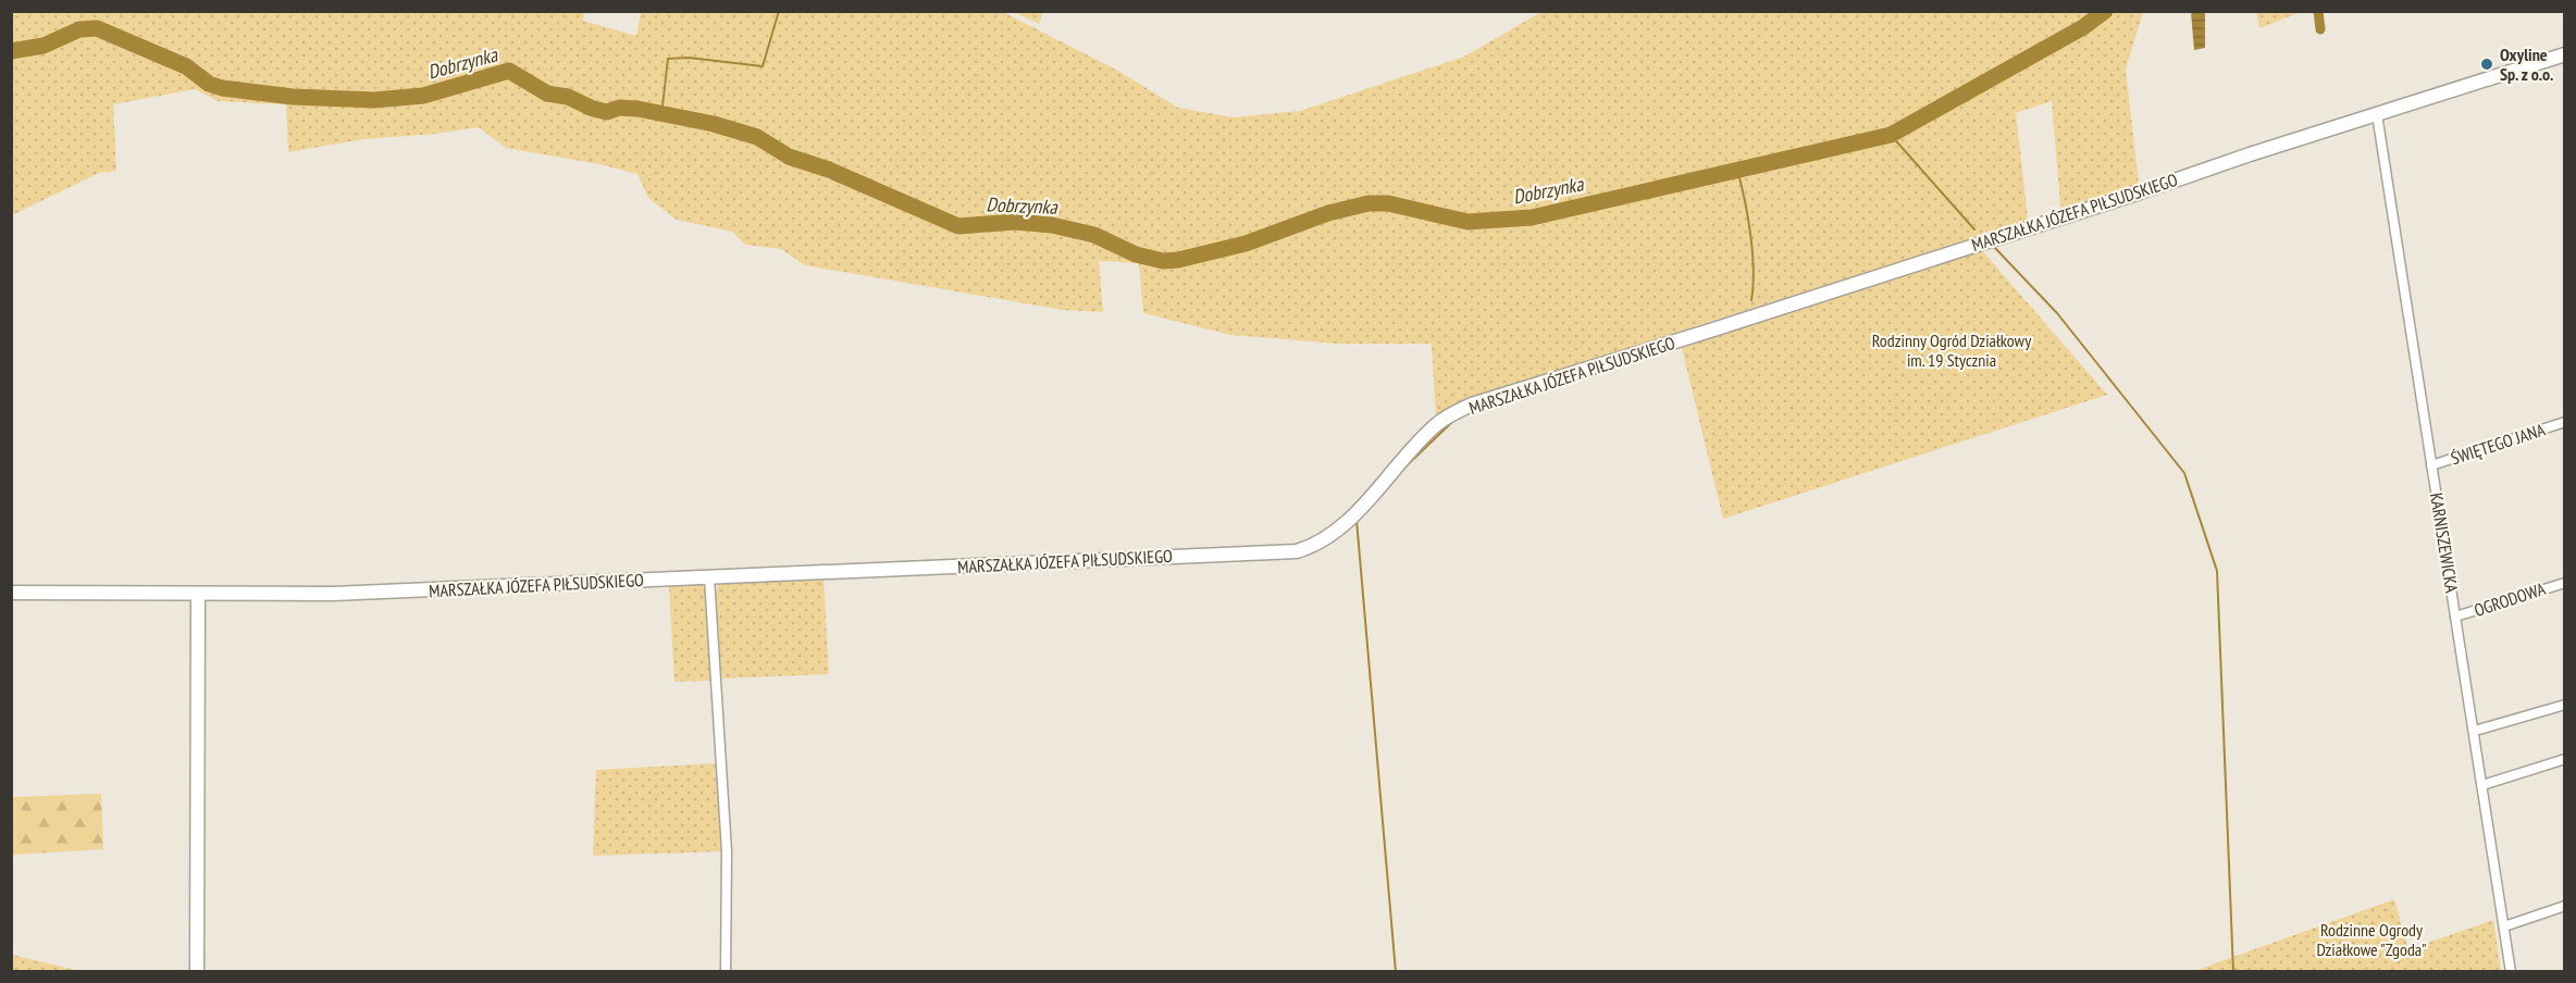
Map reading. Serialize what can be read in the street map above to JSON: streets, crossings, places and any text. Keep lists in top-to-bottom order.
{
  "streets": {
    "street": [
      "MARSZAŁKA JÓZEFA PIŁSUDSKIEGO",
      "ŚWIĘTEGO JANA",
      "KARNISZEWICKA",
      "OGRODOWA"
    ]
  },
  "crossings": [
    ["MARSZAŁKA JÓZEFA PIŁSUDSKIEGO", "KARNISZEWICKA"],
    ["ŚWIĘTEGO JANA", "KARNISZEWICKA"],
    ["KARNISZEWICKA", "OGRODOWA"]
  ],
  "water": ["Dobrzynka"],
  "parks": ["Rodzinny Ogród Działkowy im. 19 Stycznia", "Rodzinne Ogrody Działkowe \"Zgoda\""],
  "places": ["Oxyline Sp. z o.o."]
}
